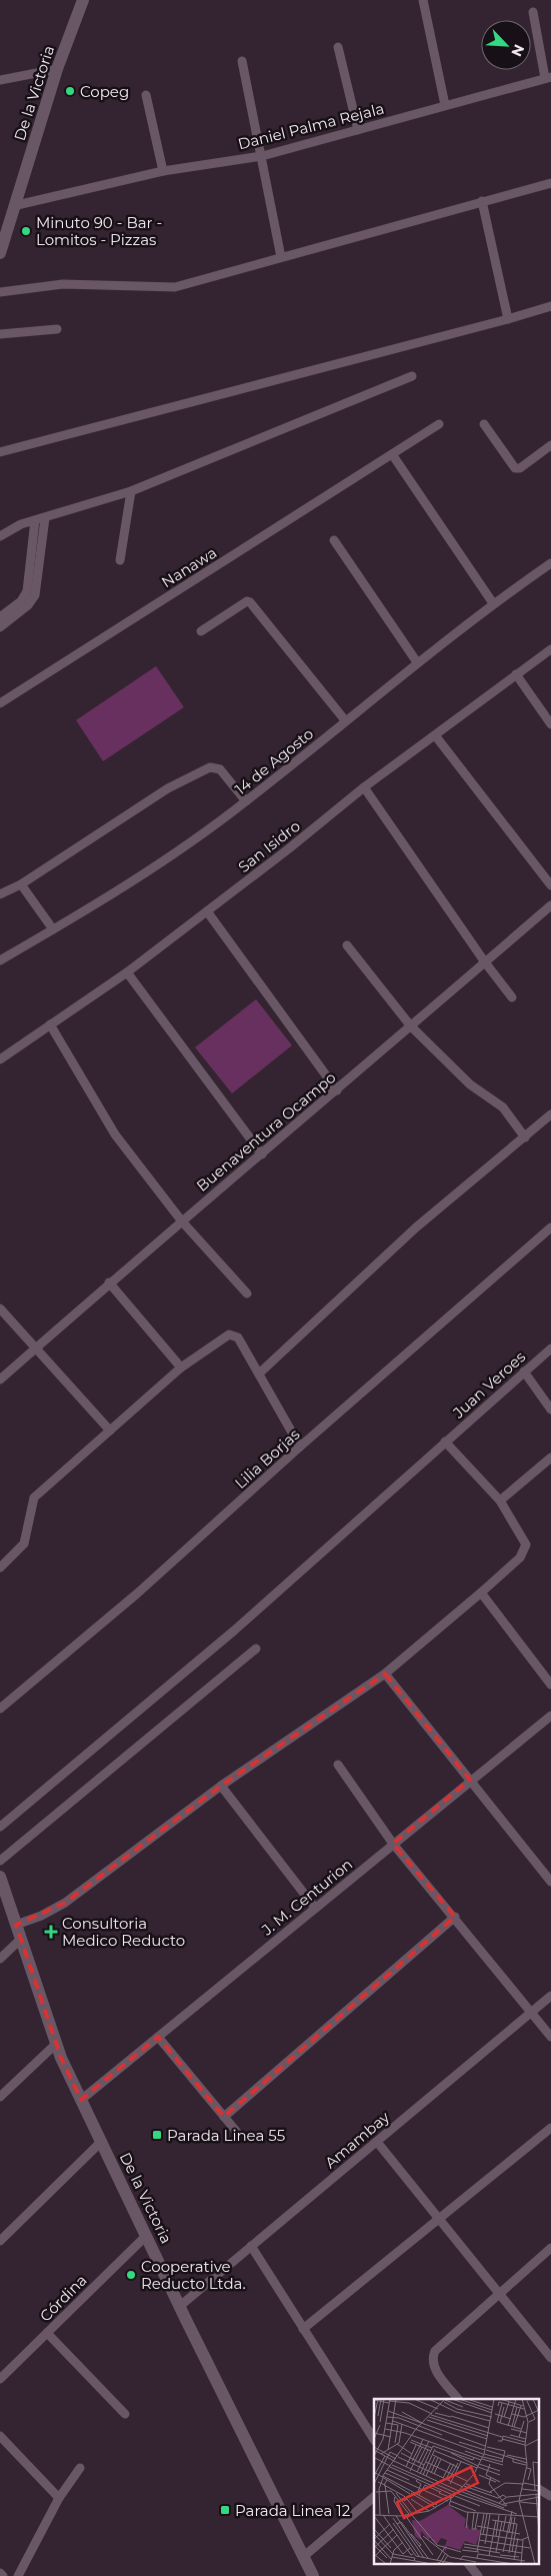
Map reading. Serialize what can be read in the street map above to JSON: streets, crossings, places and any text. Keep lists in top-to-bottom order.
{
  "streets": {
    "main road": ["De la Victoria"],
    "street": [
      "Daniel Palma Rejala",
      "Nanawa",
      "14 de Agosto",
      "San Isidro",
      "Buenaventura Ocampo",
      "Juan Veroes",
      "Lilia Borjas",
      "J. M. Centurion",
      "Amambay",
      "Córdina"
    ]
  },
  "crossings": [
    ["De la Victoria", "Daniel Palma Rejala"],
    ["De la Victoria", "J. M. Centurion"],
    ["De la Victoria", "Amambay"],
    ["De la Victoria", "Córdina"]
  ],
  "places": {
    "other": ["Copeg", "Minuto 90 - Bar - Lomitos - Pizzas", "Cooperative Reducto Ltda."],
    "health": ["Consultoria Medico Reducto"],
    "transit": ["Parada Linea 55", "Parada Linea 12"]
  },
  "north": "bottom right"
}
